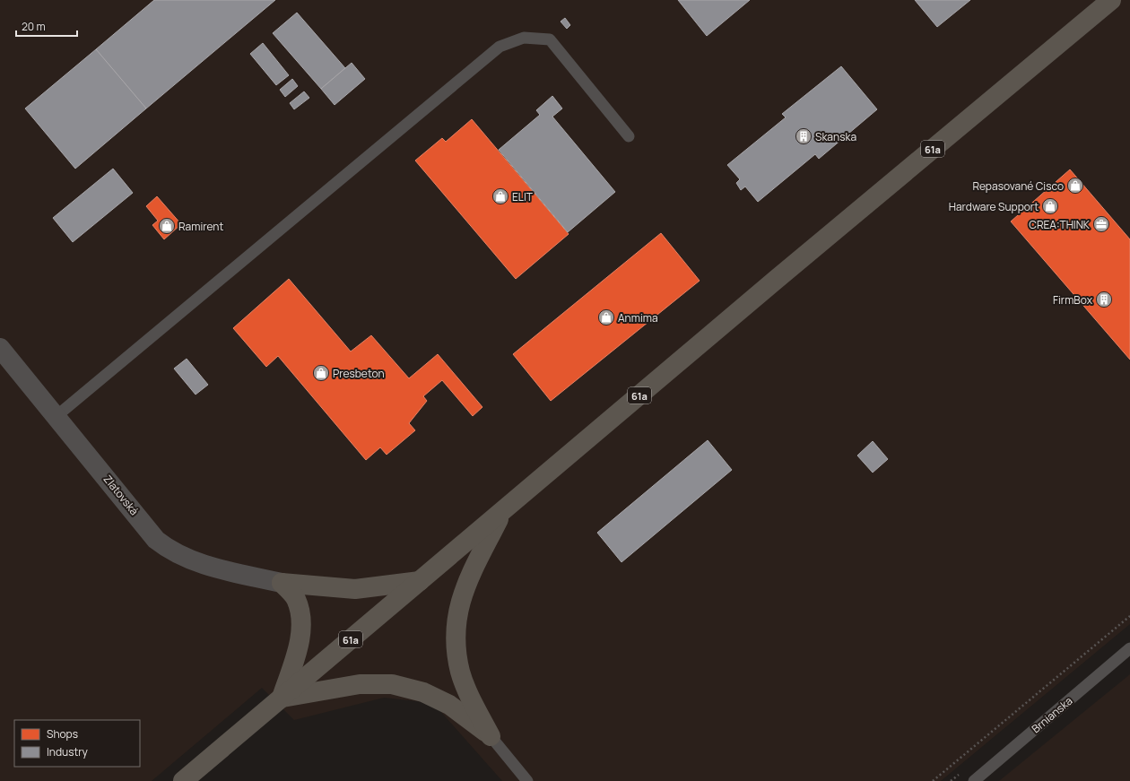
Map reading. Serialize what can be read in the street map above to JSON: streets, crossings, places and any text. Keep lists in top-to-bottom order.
{
  "streets": {
    "main road": ["61a"],
    "street": ["Zlatovská"],
    "lane": ["Brnianska"]
  },
  "places": {
    "building": ["Skanska", "FirmBox"],
    "shop": [
      "Repasované Cisco",
      "ELIT",
      "Hardware Support",
      "Ramirent",
      "Anmima",
      "Presbeton"
    ],
    "office": ["CREA:THINK"]
  },
  "legend": ["Shops", "Industry"],
  "scale_bar": "20 m"
}
